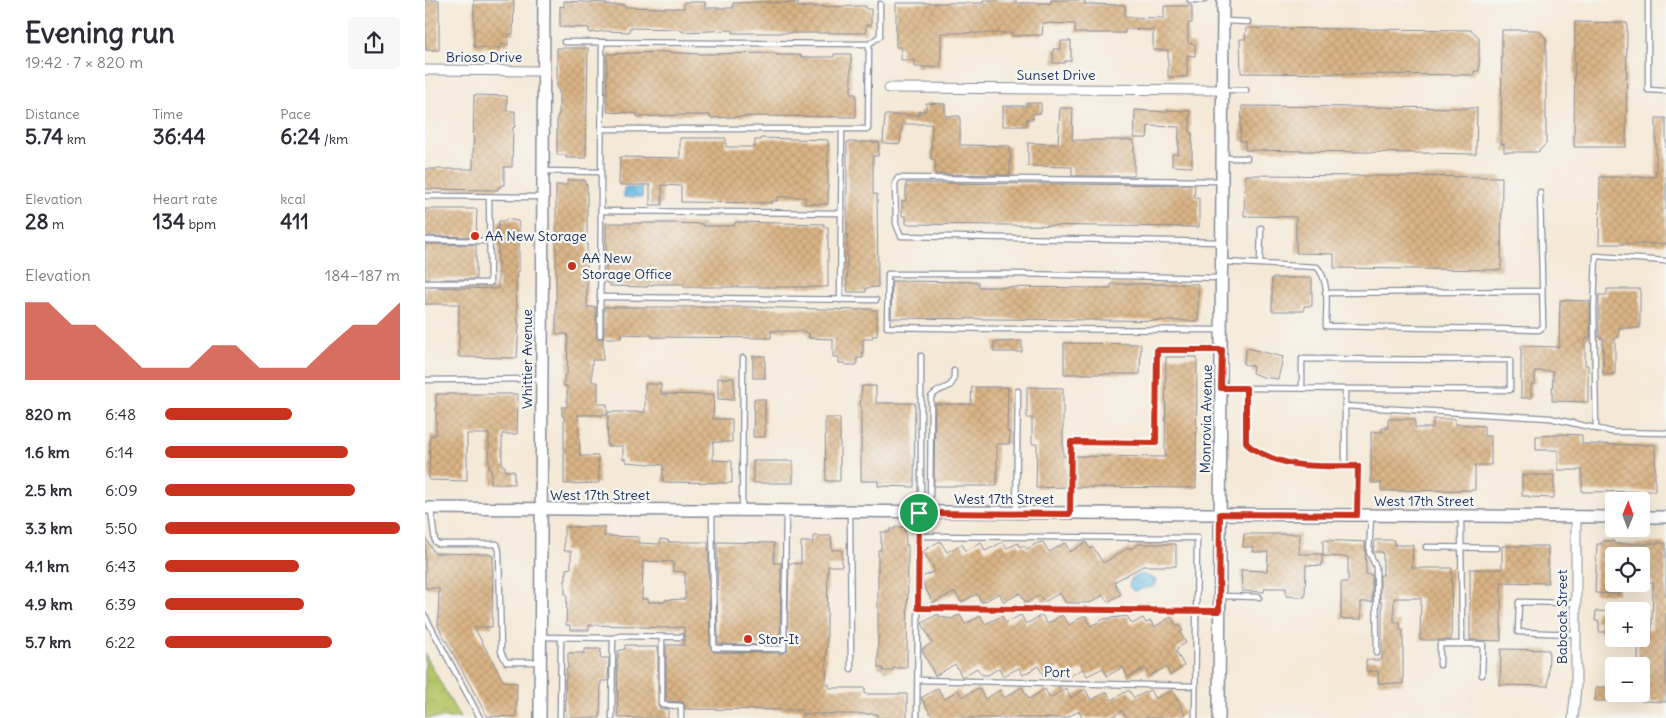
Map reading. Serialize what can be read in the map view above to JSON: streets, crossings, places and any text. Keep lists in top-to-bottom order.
{
  "streets": {
    "street": [
      "Brioso Drive",
      "Sunset Drive",
      "Whittier Avenue",
      "Monrovia Avenue",
      "West 17th Street",
      "Babcock Street"
    ],
    "lane": ["Port"]
  },
  "crossings": [
    ["Brioso Drive", "Whittier Avenue"],
    ["Sunset Drive", "Monrovia Avenue"],
    ["Whittier Avenue", "West 17th Street"],
    ["Monrovia Avenue", "West 17th Street"],
    ["West 17th Street", "Babcock Street"]
  ],
  "places": ["AA New Storage", "AA New Storage Office", "Stor-It"],
  "north": "top",
  "page": {
    "heading": ["Evening run", "19:42 · 7 × 820 m"],
    "stats": [
      ["Distance", "5.74 km"],
      ["Time", "36:44"],
      ["Pace", "6:24 /km"],
      ["Elevation", "28 m"],
      ["Heart rate", "134 bpm"],
      ["kcal", "411"]
    ],
    "chart": ["Elevation", "184–187 m"],
    "list": [
      {
        "name": "820 m",
        "note": "6:48"
      },
      {
        "name": "1.6 km",
        "note": "6:14"
      },
      {
        "name": "2.5 km",
        "note": "6:09"
      },
      {
        "name": "3.3 km",
        "note": "5:50"
      },
      {
        "name": "4.1 km",
        "note": "6:43"
      },
      {
        "name": "4.9 km",
        "note": "6:39"
      },
      {
        "name": "5.7 km",
        "note": "6:22"
      }
    ],
    "map_buttons": ["+", "−"]
  }
}
